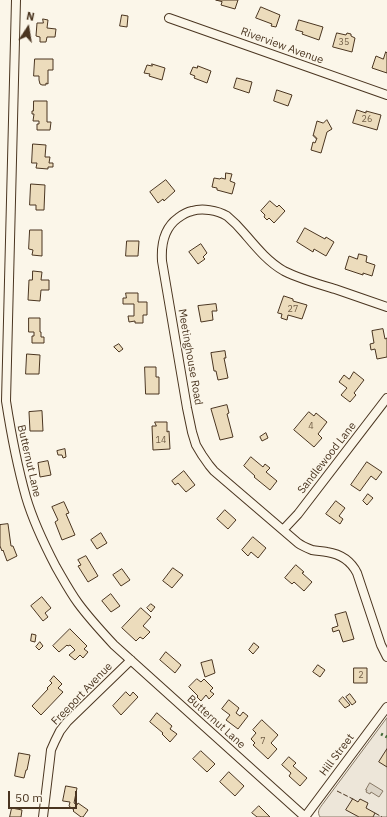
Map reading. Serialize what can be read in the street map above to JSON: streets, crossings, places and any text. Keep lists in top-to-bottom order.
{
  "streets": {
    "street": [
      "Riverview Avenue",
      "Meetinghouse Road",
      "Sandlewood Lane",
      "Butternut Lane",
      "Freeport Avenue",
      "Hill Street"
    ]
  },
  "crossings": [
    ["Meetinghouse Road", "Sandlewood Lane"],
    ["Butternut Lane", "Freeport Avenue"],
    ["Butternut Lane", "Hill Street"]
  ],
  "house_numbers": [
    "35",
    "26",
    "27",
    "4",
    "14",
    "2",
    "7"
  ],
  "scale_bar": "50 m",
  "north": "top"
}
